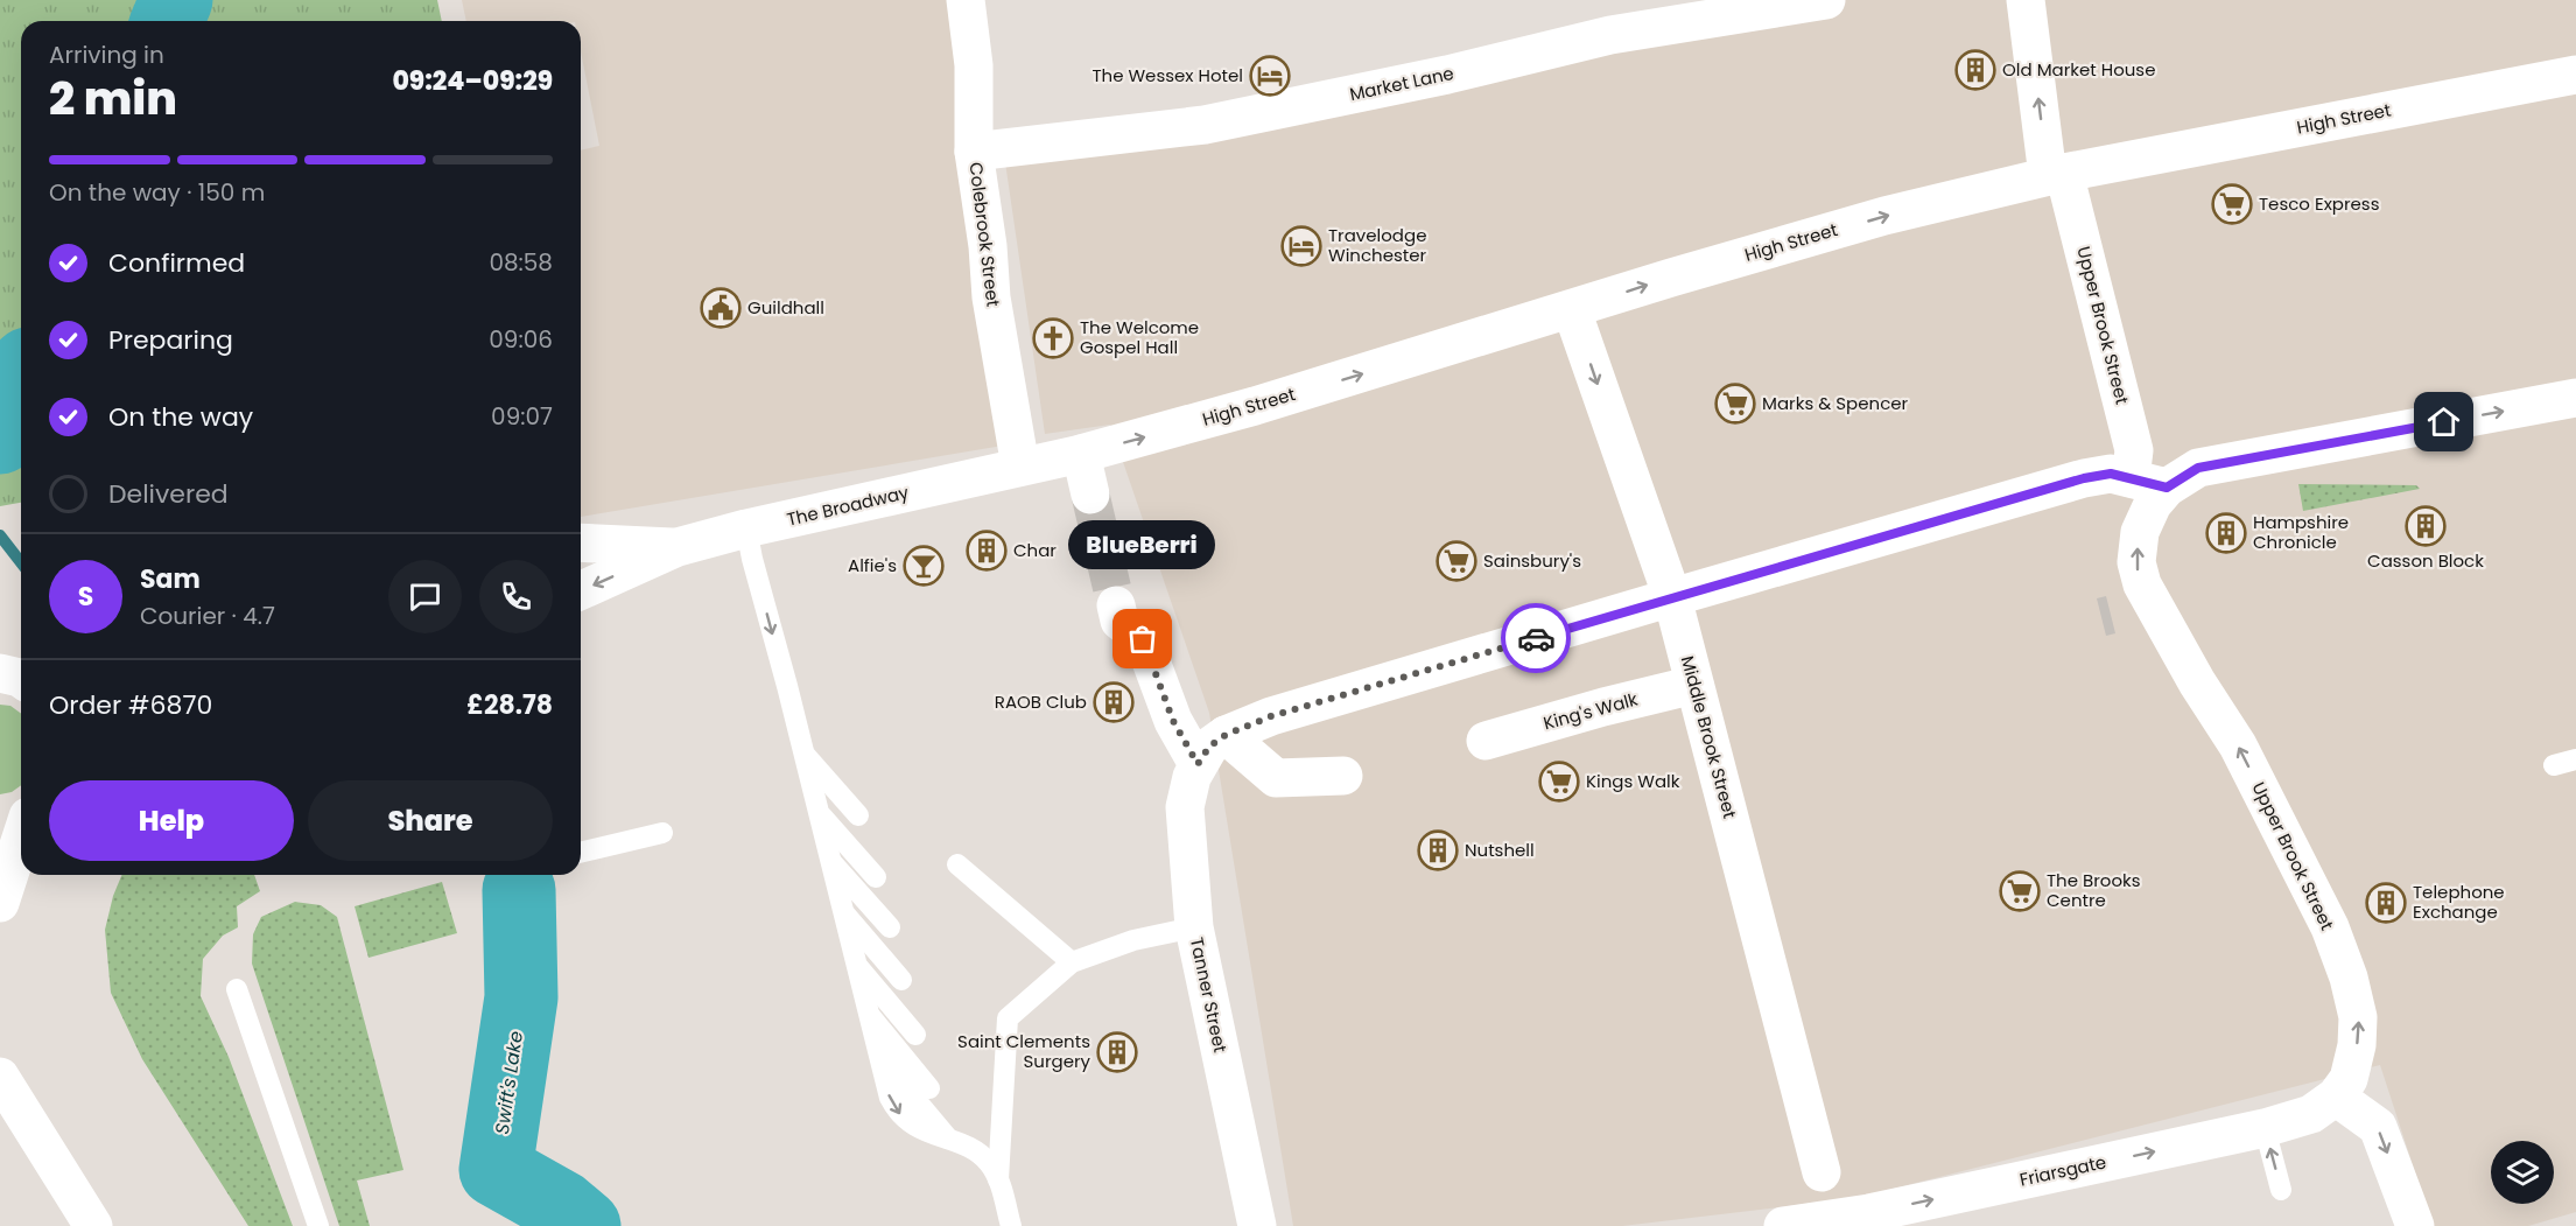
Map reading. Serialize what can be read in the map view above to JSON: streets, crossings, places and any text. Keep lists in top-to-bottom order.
{
  "streets": {
    "street": [
      "Market Lane",
      "High Street",
      "Colebrook Street",
      "Upper Brook Street",
      "The Broadway",
      "King's Walk",
      "Middle Brook Street",
      "Tanner Street",
      "Friarsgate"
    ]
  },
  "crossings": [
    ["Market Lane", "Colebrook Street"],
    ["High Street", "Colebrook Street"],
    ["High Street", "Upper Brook Street"],
    ["High Street", "The Broadway"],
    ["High Street", "Middle Brook Street"],
    ["Colebrook Street", "The Broadway"],
    ["Upper Brook Street", "Friarsgate"],
    ["King's Walk", "Middle Brook Street"],
    ["Middle Brook Street", "Friarsgate"]
  ],
  "one_way": ["Upper Brook Street", "Friarsgate"],
  "water": ["Swift's Lake"],
  "places": {
    "building": [
      "Old Market House",
      "Casson Block",
      "Hampshire Chronicle",
      "Char",
      "RAOB Club",
      "Nutshell",
      "Telephone Exchange",
      "Saint Clements Surgery"
    ],
    "hotel": ["The Wessex Hotel", "Travelodge Winchester"],
    "supermarket": [
      "Tesco Express",
      "Marks & Spencer",
      "Sainsbury's",
      "Kings Walk",
      "The Brooks Centre"
    ],
    "public building": ["Guildhall"],
    "church": ["The Welcome Gospel Hall"],
    "bar": ["Alfie's"],
    "other": ["BlueBerri"]
  },
  "page": {
    "heading": ["2 min", "Arriving in", "09:24–09:29"],
    "panel": [
      "Sam",
      "Courier · 4.7",
      "Order #6870",
      "£28.78"
    ],
    "bar": "On the way · 150 m",
    "list": [
      ["Confirmed", "08:58"],
      ["Preparing", "09:06"],
      ["On the way", "09:07"],
      "Delivered"
    ],
    "bubble": "BlueBerri",
    "round": "S",
    "buttons": ["Help", "Share"]
  }
}
